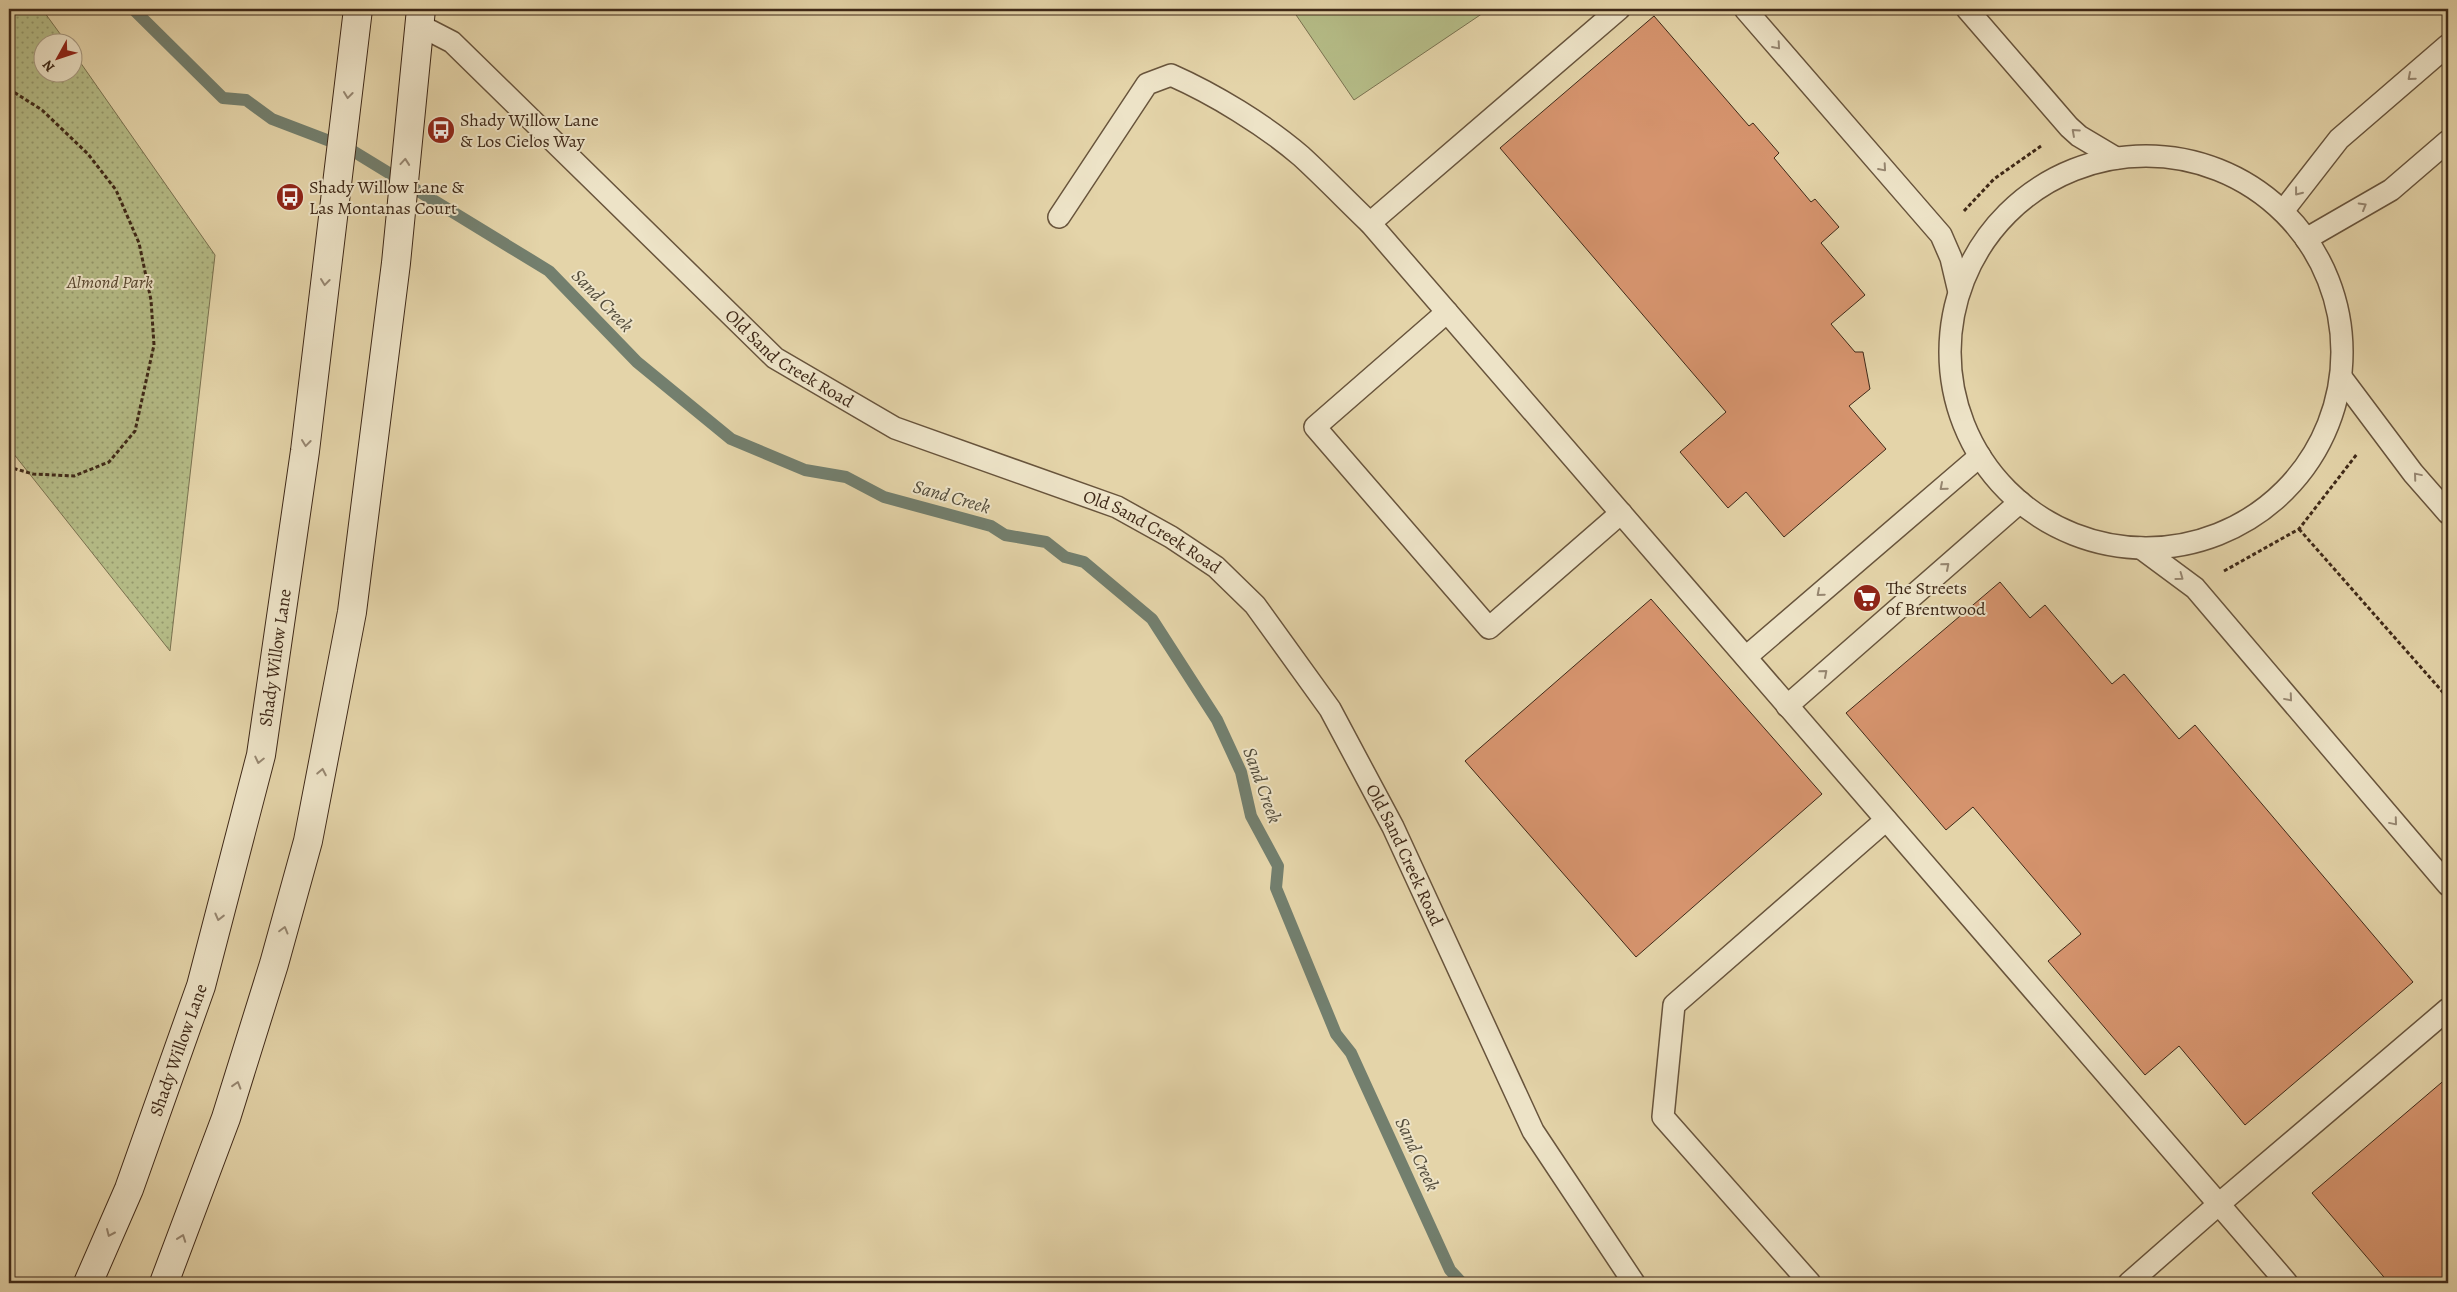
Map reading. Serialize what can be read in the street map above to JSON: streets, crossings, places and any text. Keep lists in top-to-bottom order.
{
  "streets": {
    "main road": ["Shady Willow Lane"],
    "lane": ["Old Sand Creek Road"]
  },
  "water": ["Sand Creek"],
  "parks": ["Almond Park"],
  "places": {
    "bus stop": ["Shady Willow Lane & Los Cielos Way", "Shady Willow Lane & Las Montanas Court"],
    "supermarket": ["The Streets of Brentwood"]
  },
  "north": "bottom left"
}
